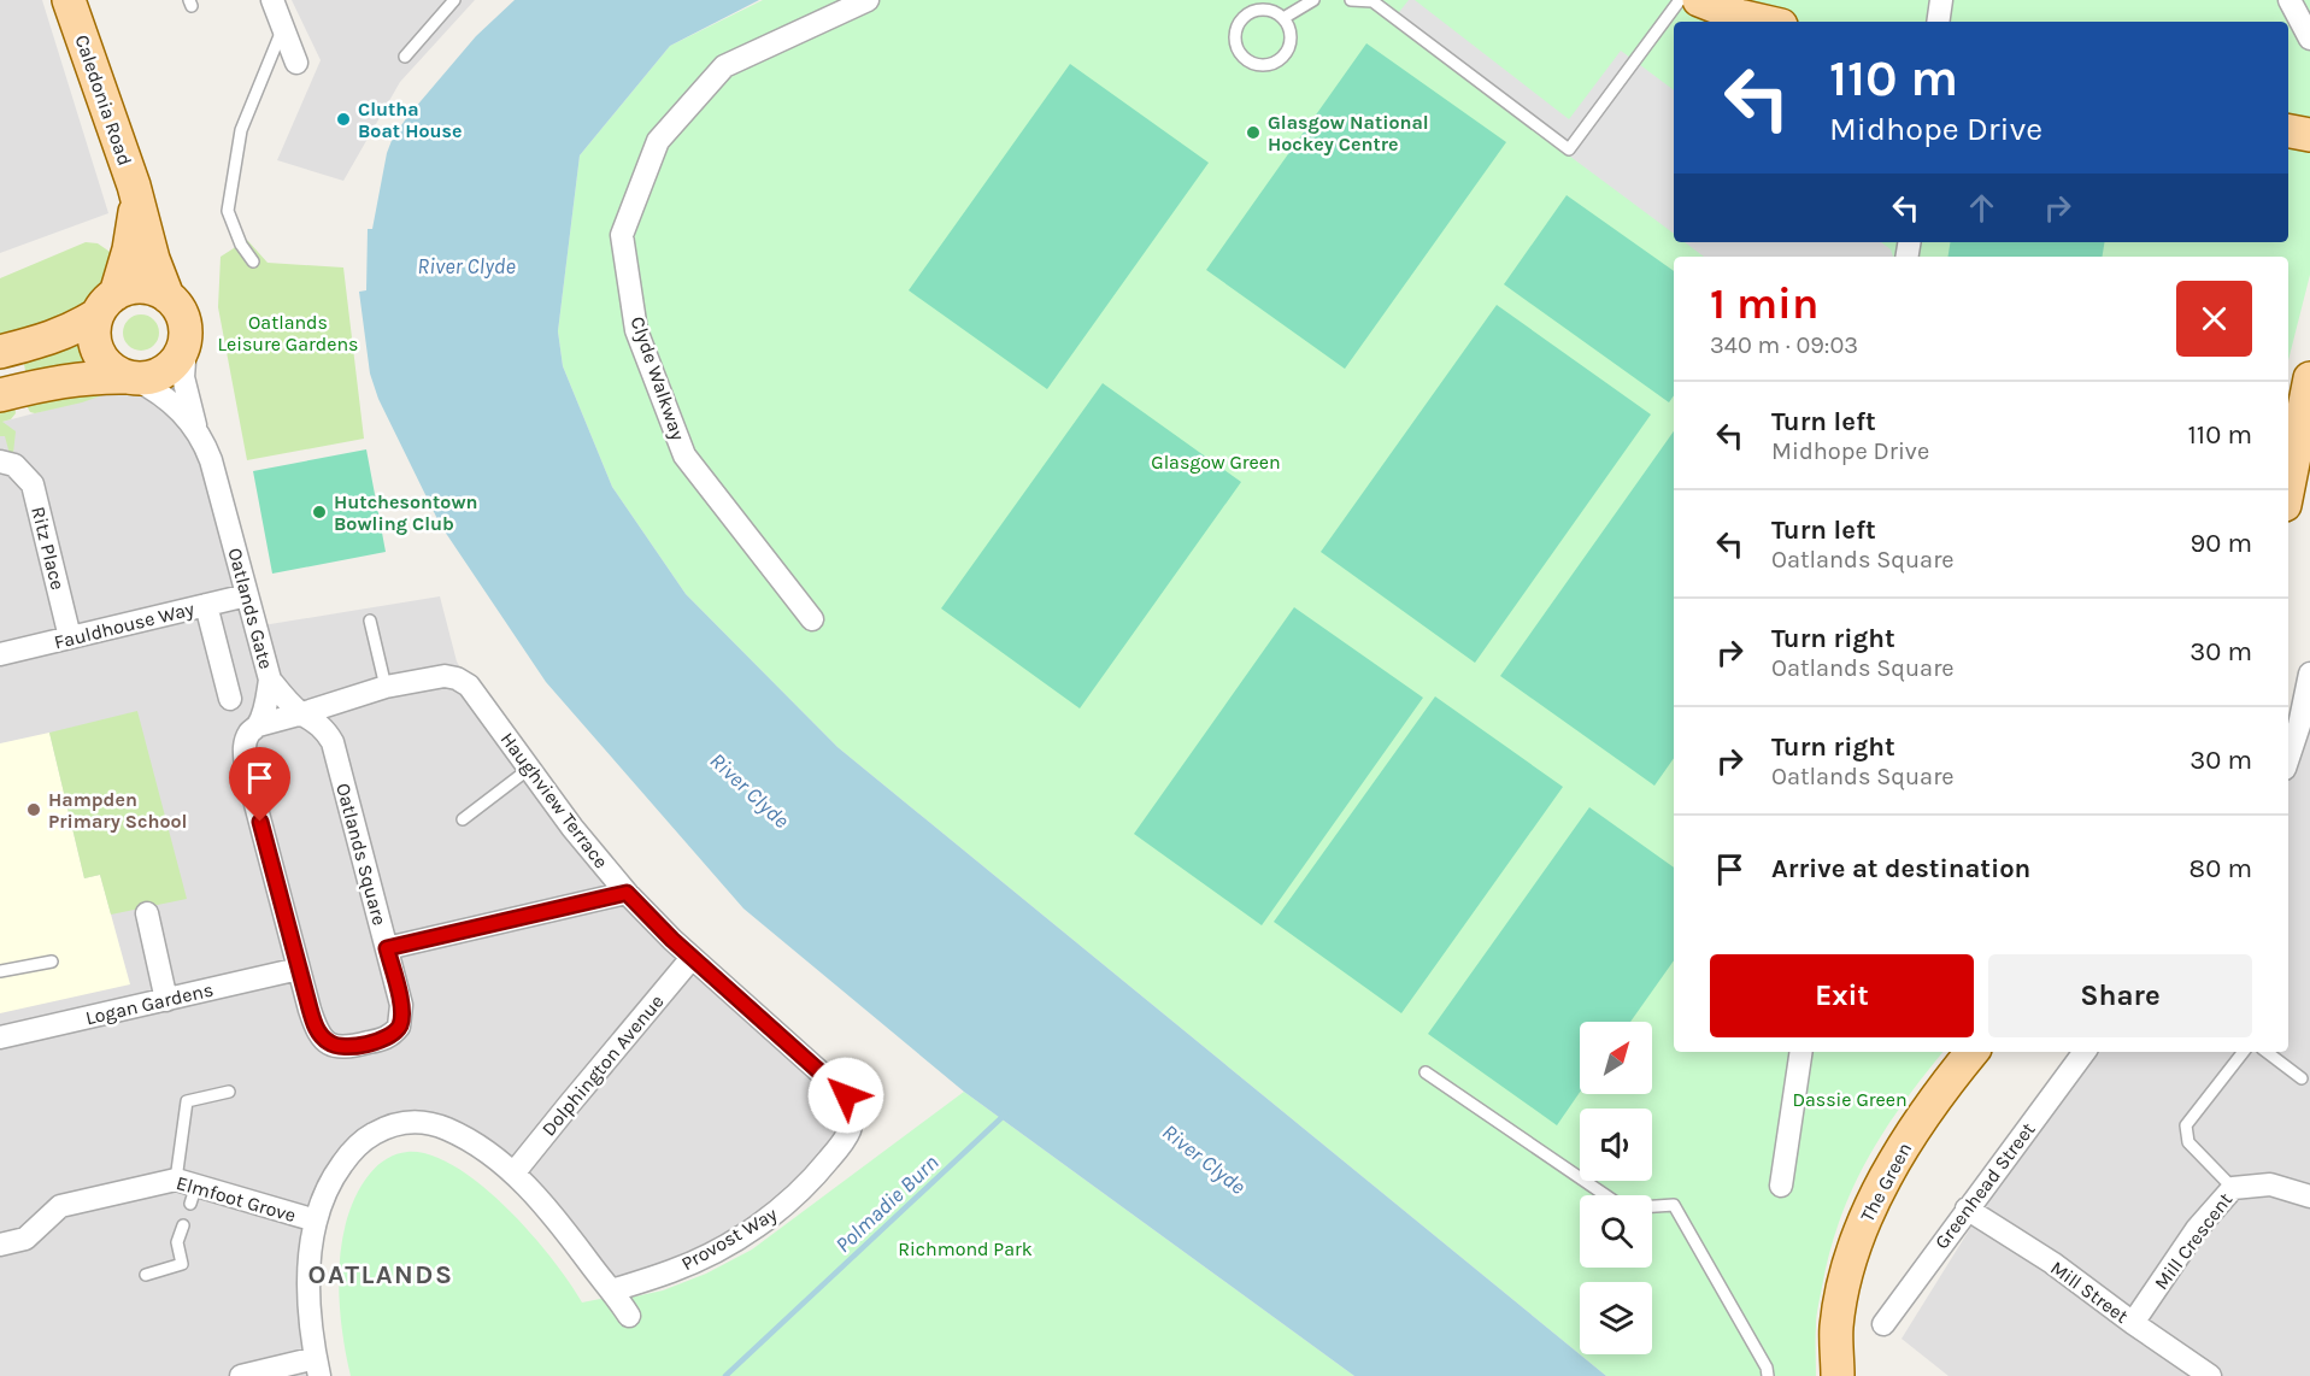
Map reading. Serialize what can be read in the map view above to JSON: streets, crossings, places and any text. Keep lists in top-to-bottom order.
{
  "streets": {
    "main road": ["Caledonia Road", "The Green"],
    "street": [
      "Clyde Walkway",
      "Ritz Place",
      "Oatlands Gate",
      "Fauldhouse Way",
      "Haughview Terrace",
      "Oatlands Square",
      "Logan Gardens",
      "Dolphington Avenue",
      "Greenhead Street",
      "Elmfoot Grove",
      "Provost Way",
      "Mill Crescent",
      "Mill Street"
    ]
  },
  "crossings": [
    ["Ritz Place", "Fauldhouse Way"],
    ["Oatlands Gate", "Fauldhouse Way"],
    ["Oatlands Gate", "Oatlands Square"],
    ["Haughview Terrace", "Oatlands Square"],
    ["Haughview Terrace", "Dolphington Avenue"],
    ["Haughview Terrace", "Provost Way"],
    ["Oatlands Square", "Logan Gardens"],
    ["Greenhead Street", "Mill Street"],
    ["Mill Crescent", "Mill Street"]
  ],
  "districts": ["OATLANDS"],
  "water": ["River Clyde", "Polmadie Burn"],
  "parks": [
    "Oatlands Leisure Gardens",
    "Glasgow Green",
    "Dassie Green",
    "Richmond Park"
  ],
  "places": [
    "Clutha Boat House",
    "Glasgow National Hockey Centre",
    "Hutchesontown Bowling Club",
    "Hampden Primary School"
  ],
  "north": "top right",
  "page": {
    "turn": ["110 m", "Midhope Drive"],
    "heading": ["1 min", "340 m · 09:03"],
    "list": [
      {
        "name": "Turn left",
        "note": "Midhope Drive",
        "value": "110 m"
      },
      {
        "name": "Turn left",
        "note": "Oatlands Square",
        "value": "90 m"
      },
      {
        "name": "Turn right",
        "note": "Oatlands Square",
        "value": "30 m"
      },
      {
        "name": "Turn right",
        "note": "Oatlands Square",
        "value": "30 m"
      },
      {
        "name": "Arrive at destination",
        "value": "80 m"
      }
    ],
    "buttons": ["Exit", "Share"]
  }
}
